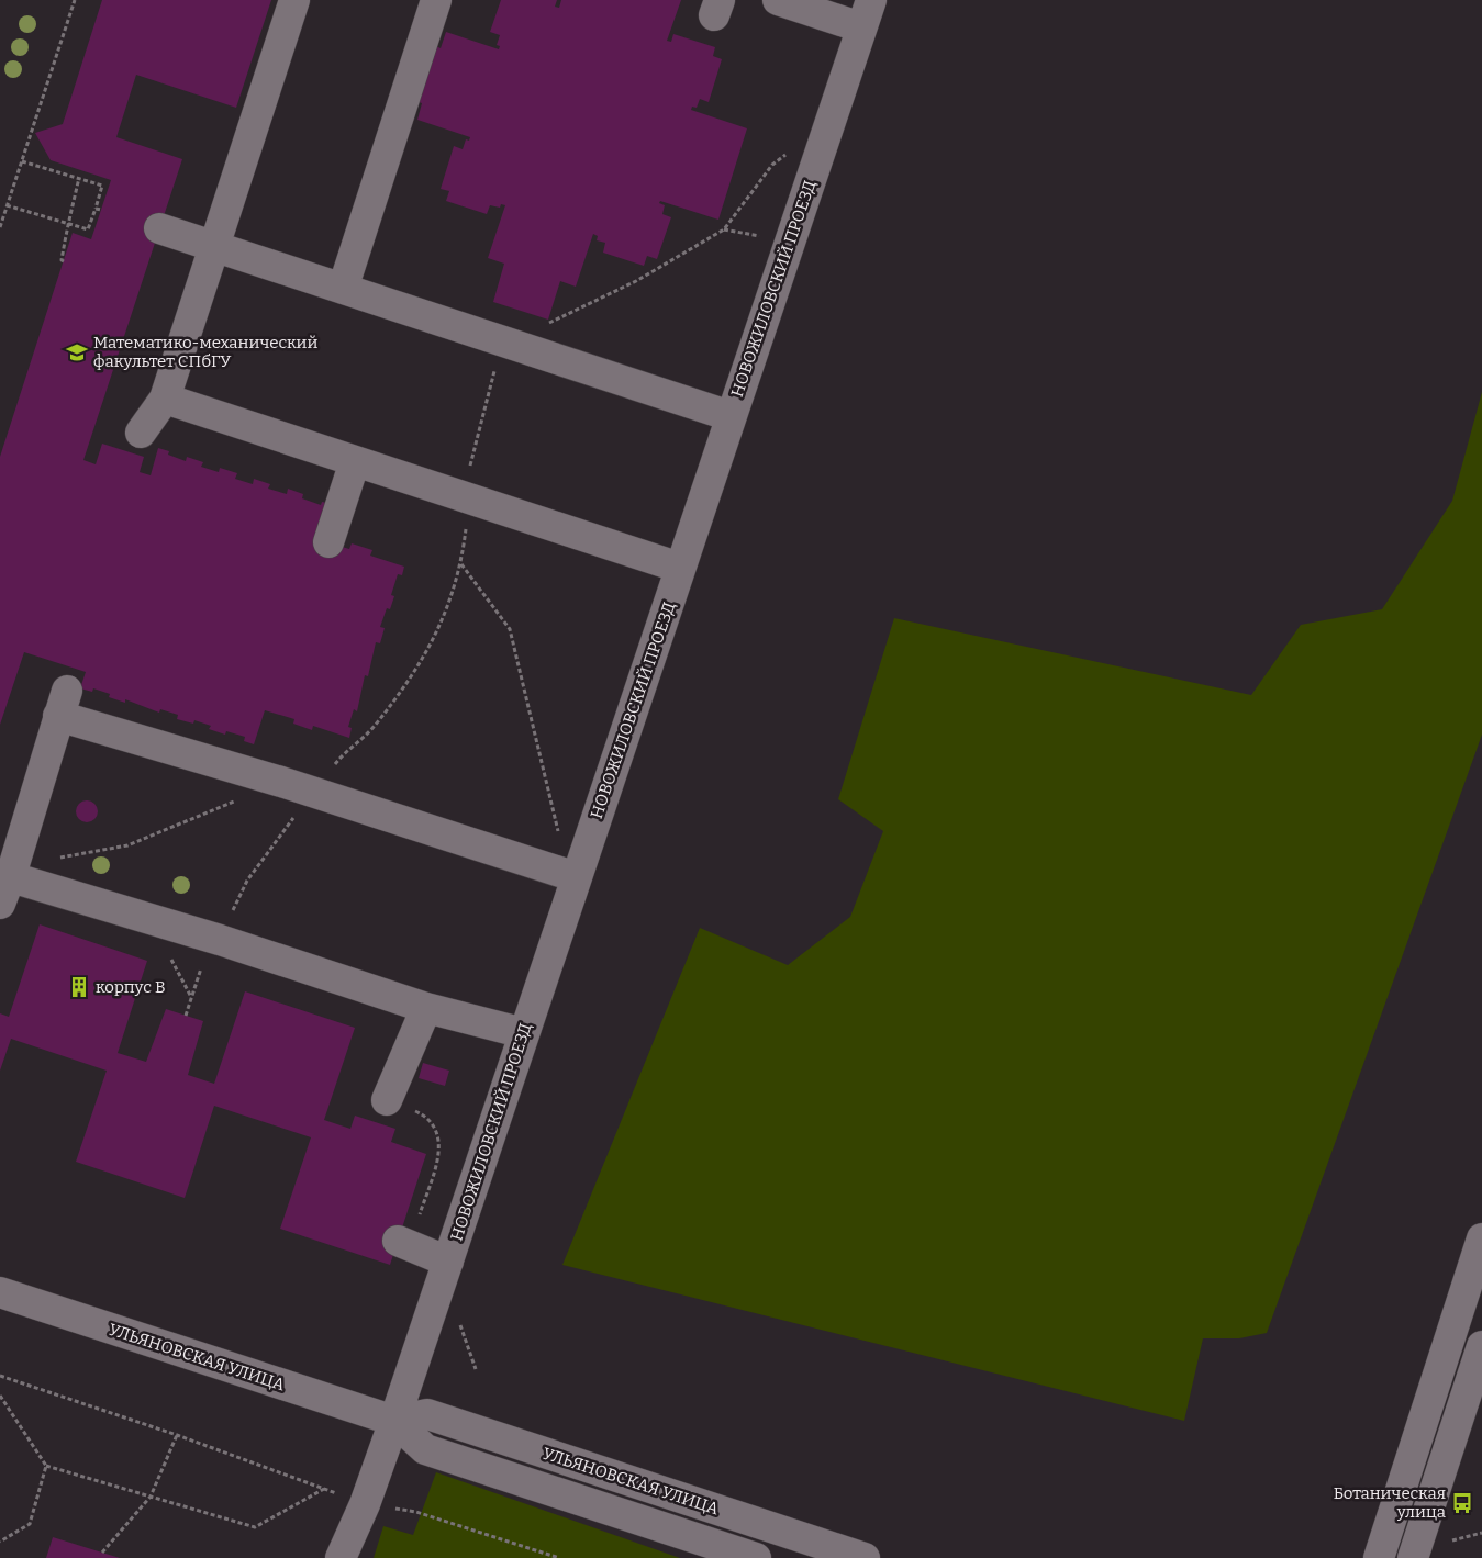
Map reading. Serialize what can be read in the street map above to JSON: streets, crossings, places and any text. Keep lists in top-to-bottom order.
{
  "streets": {
    "street": ["НОВОЖИЛОВСКИЙ ПРОЕЗД", "УЛЬЯНОВСКАЯ УЛИЦА"]
  },
  "crossings": [
    ["НОВОЖИЛОВСКИЙ ПРОЕЗД", "УЛЬЯНОВСКАЯ УЛИЦА"]
  ],
  "places": {
    "school or university": ["Математико-механический факультет СПбГУ"],
    "building": ["корпус В"],
    "bus stop": ["Ботаническая улица"]
  }
}
